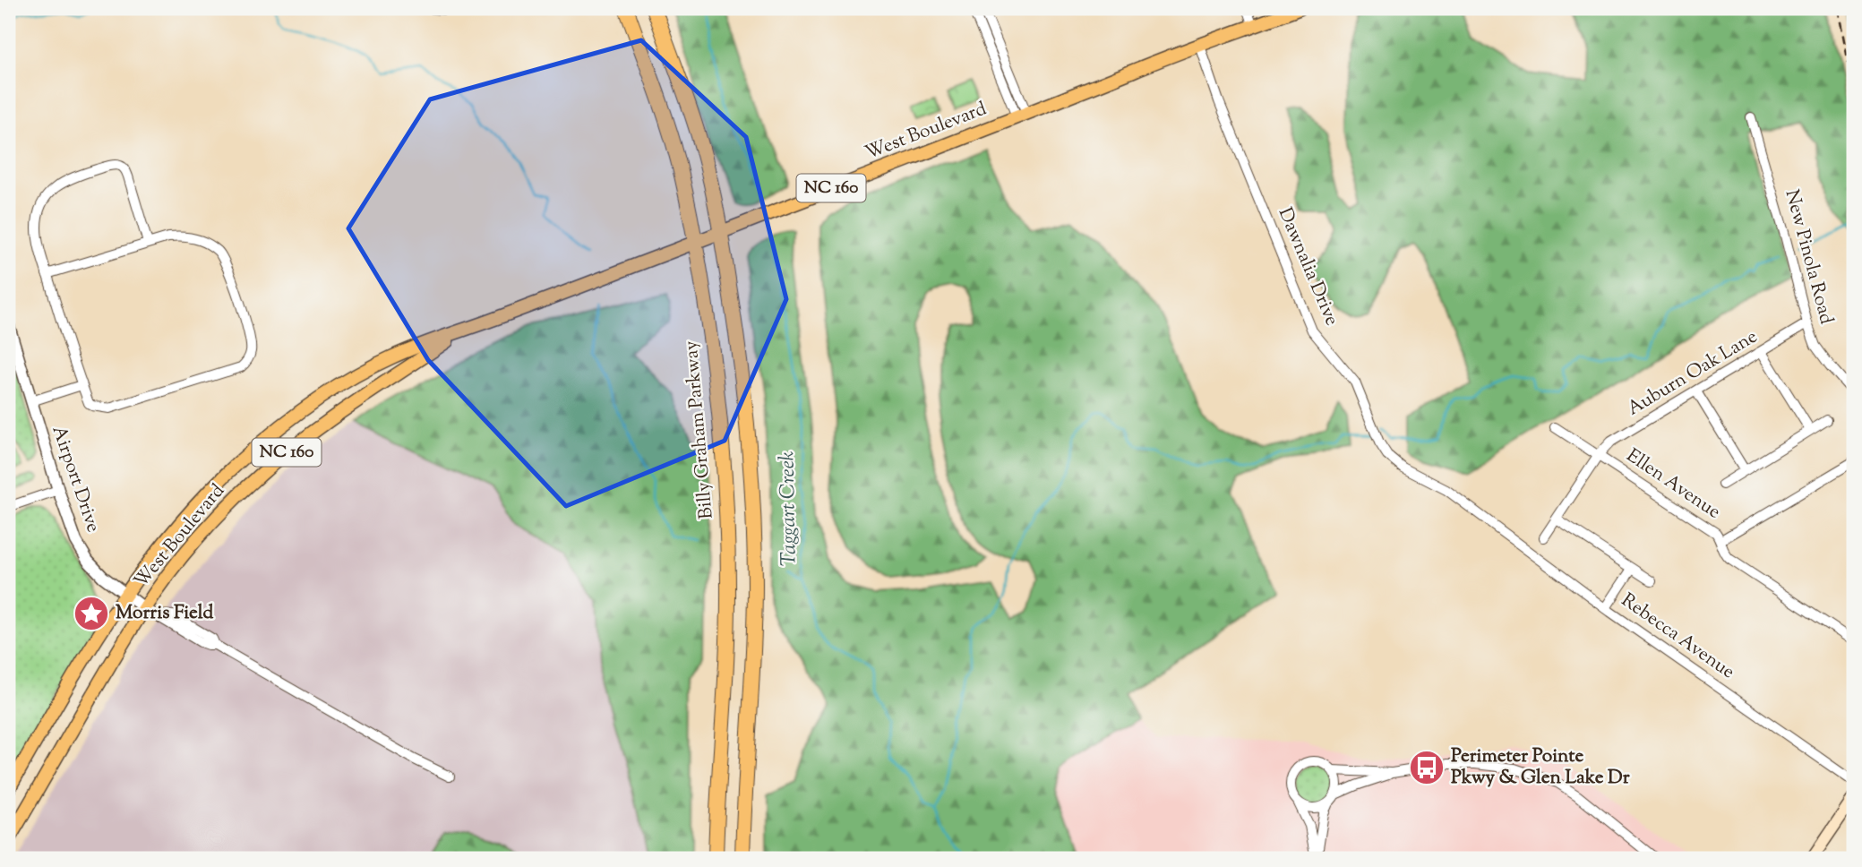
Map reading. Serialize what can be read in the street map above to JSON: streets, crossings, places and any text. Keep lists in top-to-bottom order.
{
  "streets": {
    "highway": ["Billy Graham Parkway"],
    "main road": ["West Boulevard", "NC 160"],
    "street": [
      "New Pinola Road",
      "Dawnalia Drive",
      "Auburn Oak Lane",
      "Airport Drive",
      "Ellen Avenue",
      "Rebecca Avenue"
    ]
  },
  "crossings": [
    ["West Boulevard", "Dawnalia Drive"],
    ["West Boulevard", "Billy Graham Parkway"],
    ["West Boulevard", "Airport Drive"],
    ["New Pinola Road", "Auburn Oak Lane"],
    ["Dawnalia Drive", "Rebecca Avenue"],
    ["Auburn Oak Lane", "Ellen Avenue"]
  ],
  "water": ["Taggart Creek"],
  "places": {
    "place": ["Morris Field"],
    "bus stop": ["Perimeter Pointe Pkwy & Glen Lake Dr"]
  }
}
